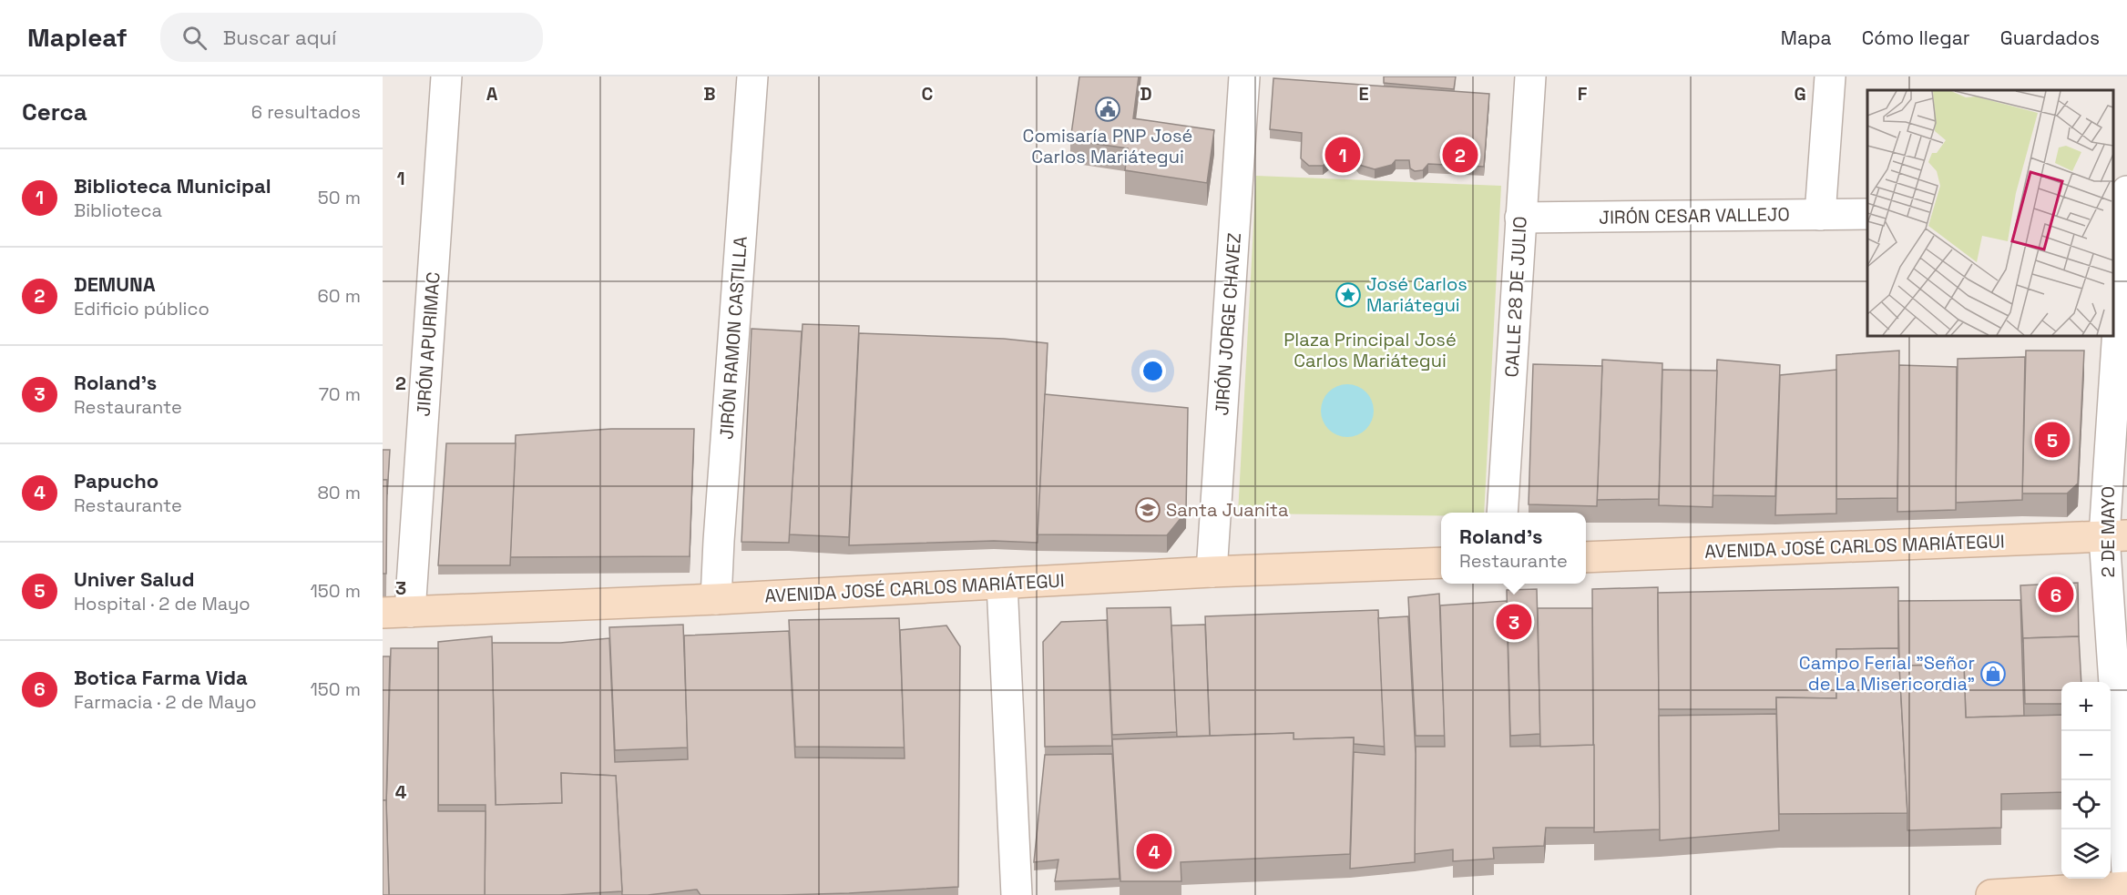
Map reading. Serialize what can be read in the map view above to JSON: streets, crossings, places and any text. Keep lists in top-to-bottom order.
{
  "streets": {
    "main road": ["AVENIDA JOSÉ CARLOS MARIÁTEGUI"],
    "street": [
      "JIRÓN CESAR VALLEJO",
      "CALLE 28 DE JULIO",
      "JIRÓN JORGE CHAVEZ",
      "JIRÓN RAMON CASTILLA",
      "JIRÓN APURIMAC",
      "2 DE MAYO"
    ]
  },
  "crossings": [
    ["JIRÓN CESAR VALLEJO", "CALLE 28 DE JULIO"],
    ["JIRÓN JORGE CHAVEZ", "AVENIDA JOSÉ CARLOS MARIÁTEGUI"],
    ["JIRÓN RAMON CASTILLA", "AVENIDA JOSÉ CARLOS MARIÁTEGUI"],
    ["JIRÓN APURIMAC", "AVENIDA JOSÉ CARLOS MARIÁTEGUI"],
    ["2 DE MAYO", "AVENIDA JOSÉ CARLOS MARIÁTEGUI"]
  ],
  "parks": ["Plaza Principal José Carlos Mariátegui"],
  "places": {
    "public building": ["Comisaría PNP José Carlos Mariátegui"],
    "place": ["José Carlos Mariátegui"],
    "school or university": ["Santa Juanita"],
    "shop": ["Campo Ferial \"Señor de La Misericordia\""]
  },
  "page": {
    "header": "Mapleaf",
    "search": "Buscar aquí",
    "nav": ["Mapa", "Cómo llegar", "Guardados"],
    "heading": ["Cerca", "6 resultados"],
    "pins": [
      "1",
      "2",
      "5",
      "6",
      "3",
      "4"
    ],
    "list": [
      {
        "mark": "1",
        "name": "Biblioteca Municipal",
        "note": "Biblioteca",
        "value": "50 m"
      },
      {
        "mark": "2",
        "name": "DEMUNA",
        "note": "Edificio público",
        "value": "60 m"
      },
      {
        "mark": "3",
        "name": "Roland's",
        "note": "Restaurante",
        "value": "70 m"
      },
      {
        "mark": "4",
        "name": "Papucho",
        "note": "Restaurante",
        "value": "80 m"
      },
      {
        "mark": "5",
        "name": "Univer Salud",
        "note": "Hospital · 2 de Mayo",
        "value": "150 m"
      },
      {
        "mark": "6",
        "name": "Botica Farma Vida",
        "note": "Farmacia · 2 de Mayo",
        "value": "150 m"
      }
    ],
    "popup": ["Roland's", "Restaurante"],
    "map_buttons": ["+", "−"]
  },
  "grid": {
    "columns": [
      "A",
      "B",
      "C",
      "D",
      "E",
      "F",
      "G"
    ],
    "rows": [
      "1",
      "2",
      "3",
      "4"
    ]
  }
}
